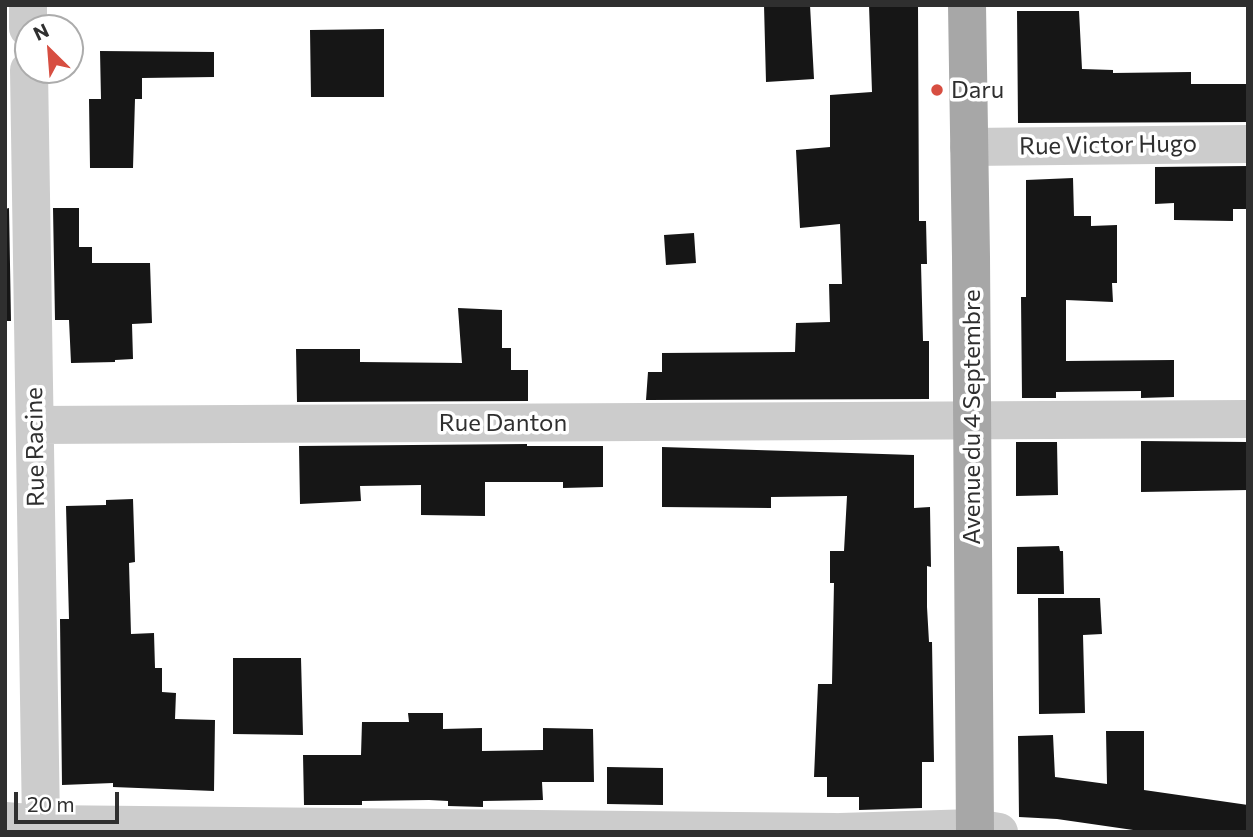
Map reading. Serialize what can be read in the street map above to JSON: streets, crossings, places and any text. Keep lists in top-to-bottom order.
{
  "streets": {
    "main road": ["Avenue du 4 Septembre"],
    "street": ["Rue Victor Hugo", "Rue Danton", "Rue Racine"]
  },
  "crossings": [
    ["Rue Victor Hugo", "Avenue du 4 Septembre"],
    ["Avenue du 4 Septembre", "Rue Danton"],
    ["Rue Danton", "Rue Racine"]
  ],
  "places": ["Daru"],
  "scale_bar": "20 m",
  "north": "top left"
}
